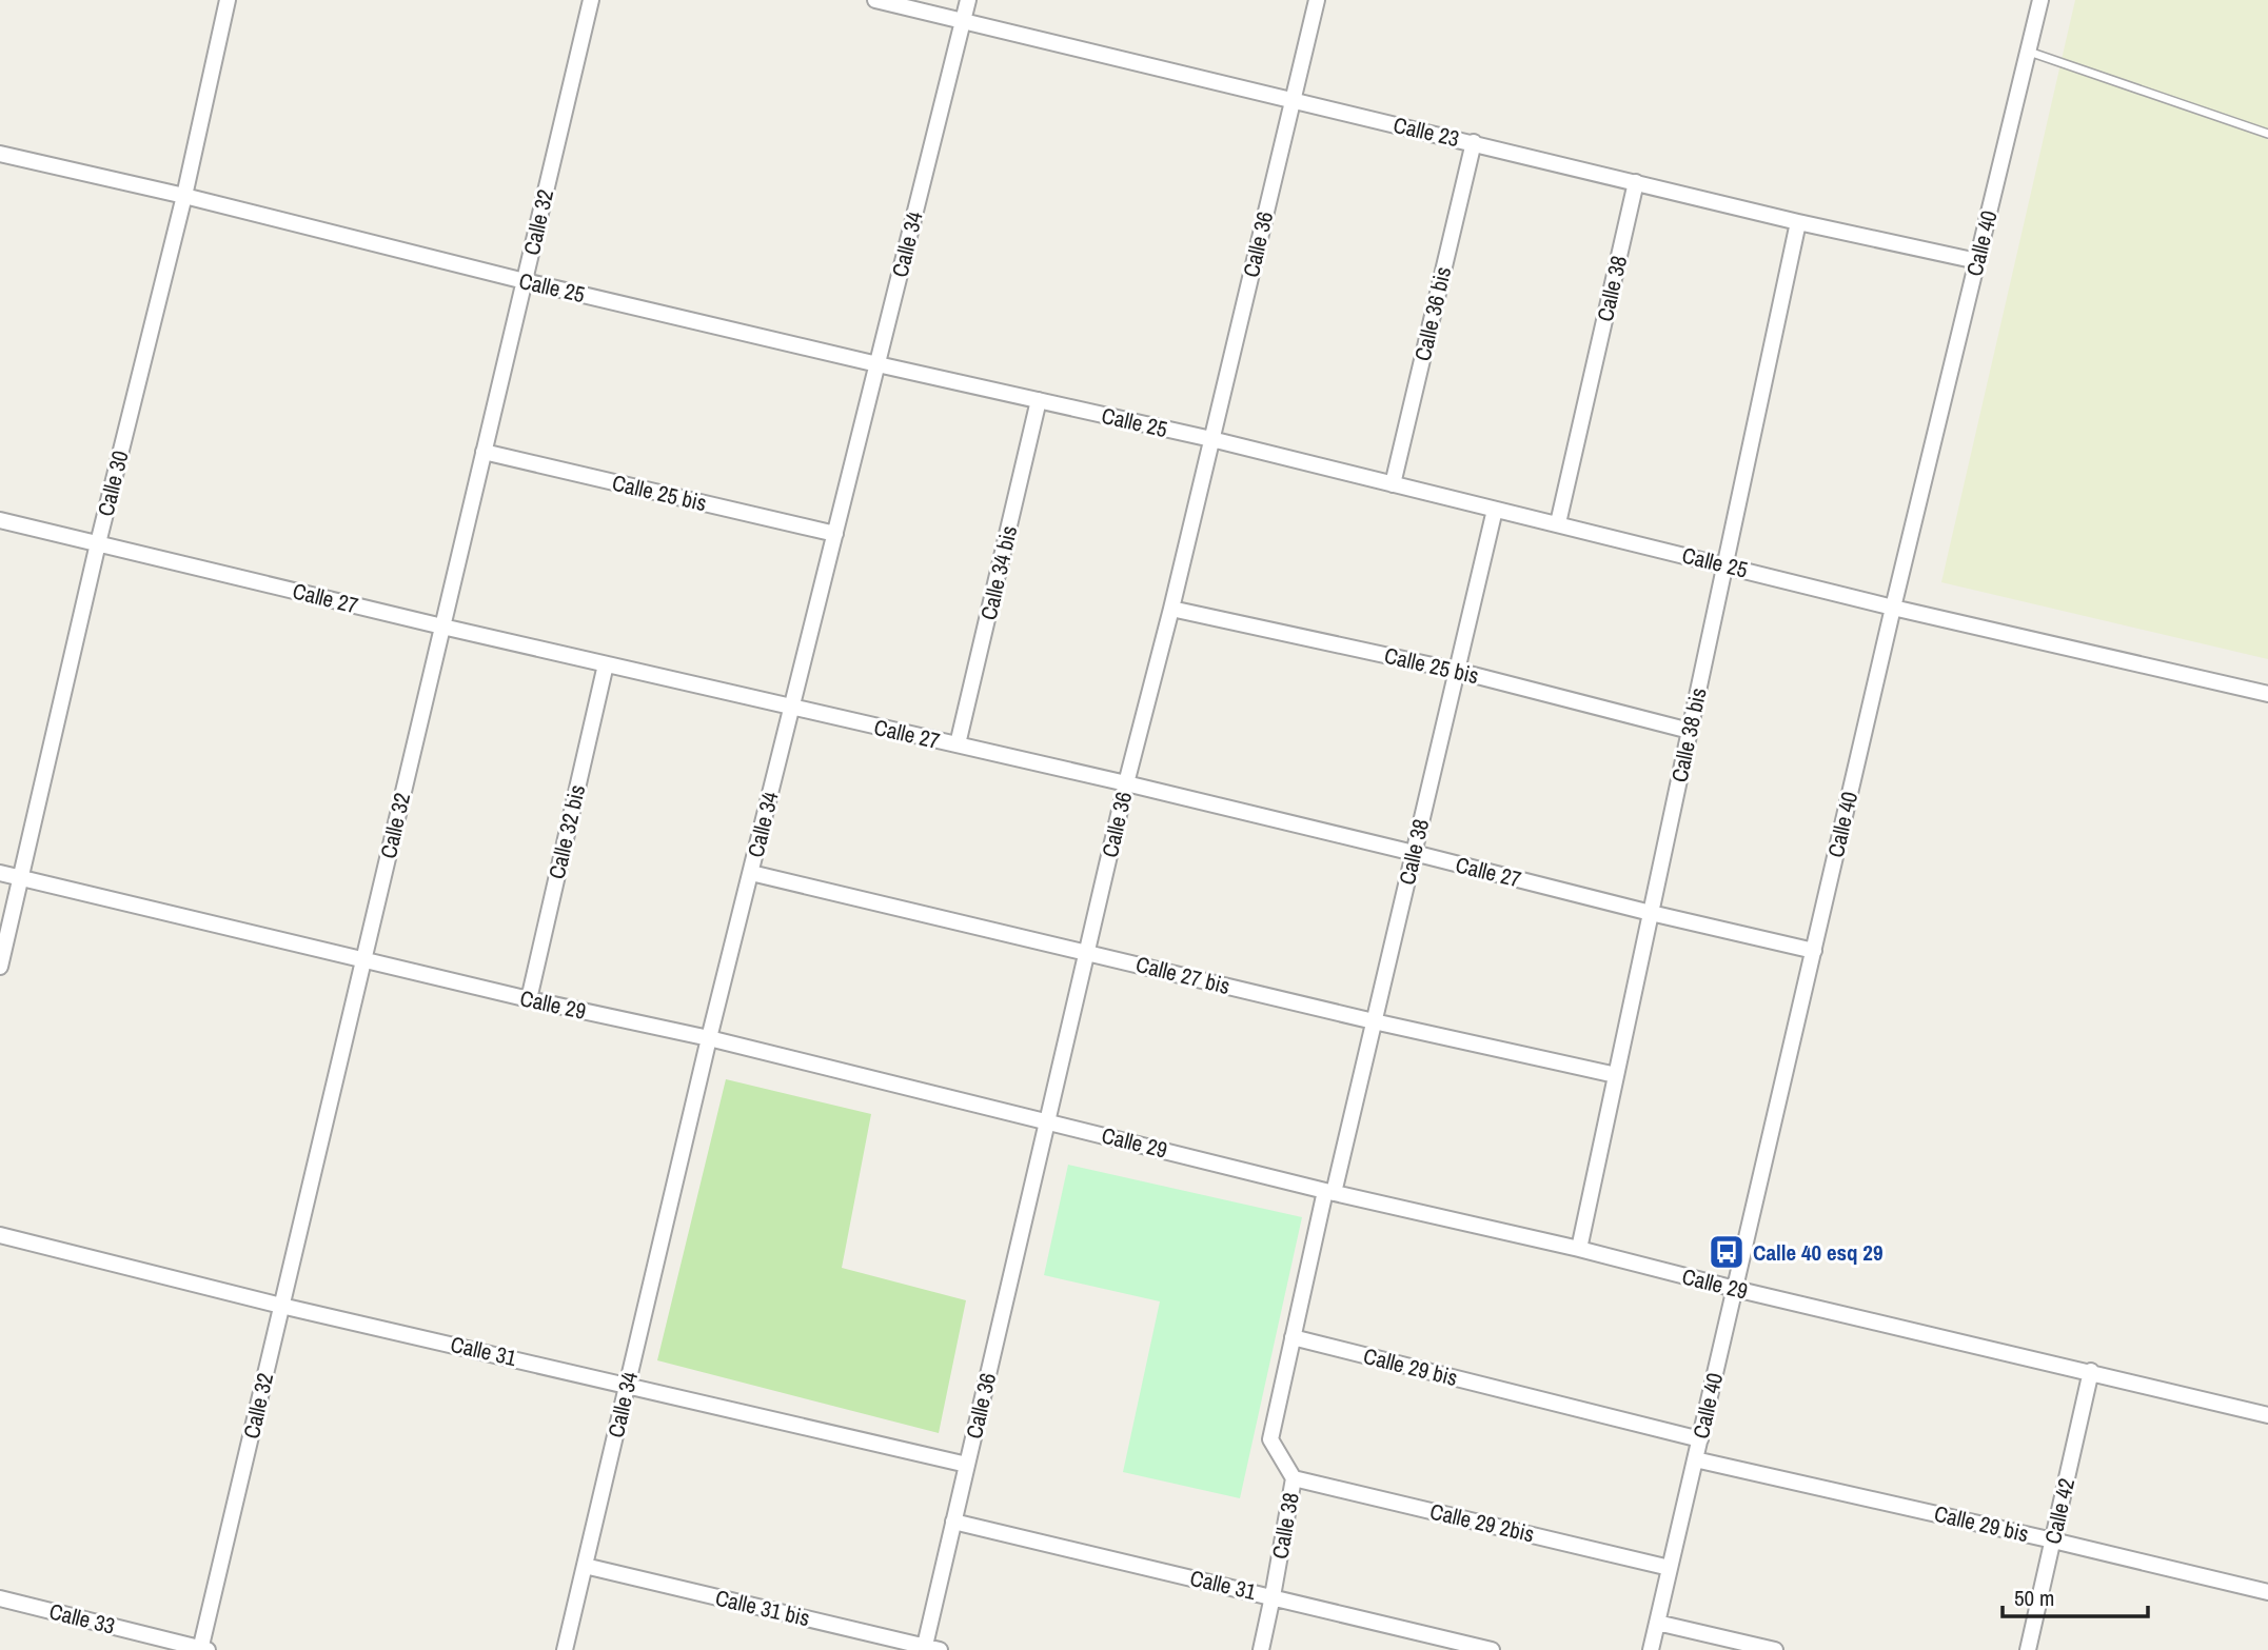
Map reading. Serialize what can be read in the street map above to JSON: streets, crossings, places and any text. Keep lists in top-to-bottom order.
{
  "streets": {
    "street": [
      "Calle 23",
      "Calle 32",
      "Calle 40",
      "Calle 34",
      "Calle 36",
      "Calle 25",
      "Calle 38",
      "Calle 36 bis",
      "Calle 30",
      "Calle 25 bis",
      "Calle 34 bis",
      "Calle 27",
      "Calle 38 bis",
      "Calle 32 bis",
      "Calle 27 bis",
      "Calle 29",
      "Calle 31",
      "Calle 29 bis",
      "Calle 42",
      "Calle 29 2bis",
      "Calle 31 bis",
      "Calle 33"
    ]
  },
  "crossings": [
    ["Calle 23", "Calle 40"],
    ["Calle 23", "Calle 34"],
    ["Calle 23", "Calle 36"],
    ["Calle 23", "Calle 38"],
    ["Calle 23", "Calle 36 bis"],
    ["Calle 23", "Calle 38 bis"],
    ["Calle 32", "Calle 25"],
    ["Calle 32", "Calle 25 bis"],
    ["Calle 32", "Calle 27"],
    ["Calle 32", "Calle 29"],
    ["Calle 32", "Calle 31"],
    ["Calle 32", "Calle 33"],
    ["Calle 40", "Calle 25"],
    ["Calle 40", "Calle 27"],
    ["Calle 40", "Calle 29"],
    ["Calle 40", "Calle 29 bis"],
    ["Calle 40", "Calle 29 2bis"],
    ["Calle 34", "Calle 25"],
    ["Calle 34", "Calle 25 bis"],
    ["Calle 34", "Calle 27"],
    ["Calle 34", "Calle 27 bis"],
    ["Calle 34", "Calle 29"],
    ["Calle 34", "Calle 31"],
    ["Calle 34", "Calle 31 bis"],
    ["Calle 36", "Calle 25"],
    ["Calle 36", "Calle 25 bis"],
    ["Calle 36", "Calle 27"],
    ["Calle 36", "Calle 27 bis"],
    ["Calle 36", "Calle 29"],
    ["Calle 36", "Calle 31"],
    ["Calle 36", "Calle 31 bis"],
    ["Calle 25", "Calle 38"],
    ["Calle 25", "Calle 36 bis"],
    ["Calle 25", "Calle 30"],
    ["Calle 25", "Calle 34 bis"],
    ["Calle 25", "Calle 38 bis"],
    ["Calle 38", "Calle 25 bis"],
    ["Calle 38", "Calle 27"],
    ["Calle 38", "Calle 27 bis"],
    ["Calle 38", "Calle 29"],
    ["Calle 38", "Calle 31"],
    ["Calle 38", "Calle 29 bis"],
    ["Calle 38", "Calle 29 2bis"],
    ["Calle 30", "Calle 27"],
    ["Calle 30", "Calle 29"],
    ["Calle 25 bis", "Calle 38 bis"],
    ["Calle 34 bis", "Calle 27"],
    ["Calle 27", "Calle 38 bis"],
    ["Calle 27", "Calle 32 bis"],
    ["Calle 38 bis", "Calle 27 bis"],
    ["Calle 38 bis", "Calle 29"],
    ["Calle 32 bis", "Calle 29"],
    ["Calle 29", "Calle 42"],
    ["Calle 29 bis", "Calle 42"]
  ],
  "places": {
    "bus stop": ["Calle 40 esq 29"]
  },
  "scale_bar": "50 m"
}
